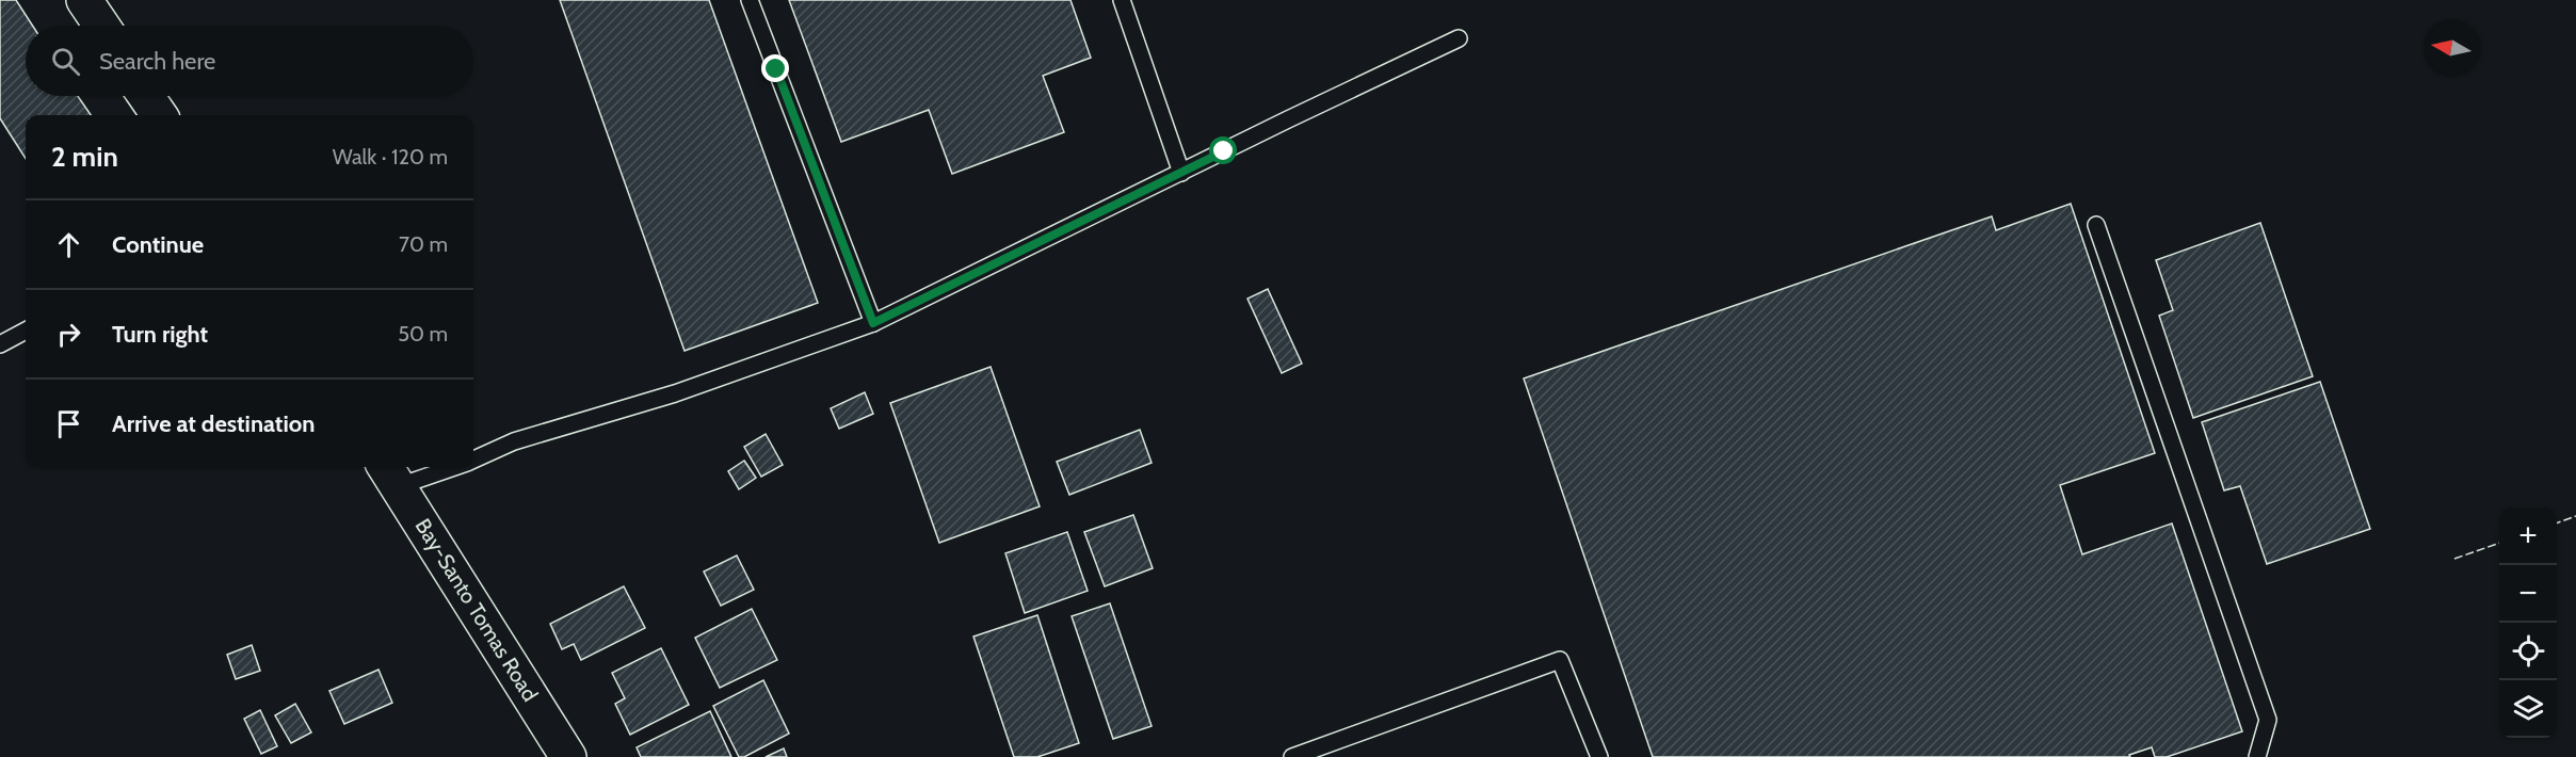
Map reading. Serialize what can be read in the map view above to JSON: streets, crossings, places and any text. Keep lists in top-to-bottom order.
{
  "streets": {
    "main road": ["Bay-Santo Tomas Road"]
  },
  "north": "left",
  "page": {
    "search": "Search here",
    "heading": ["2 min", "Walk · 120 m"],
    "list": [
      ["Continue", "70 m"],
      ["Turn right", "50 m"],
      "Arrive at destination"
    ],
    "map_buttons": ["+", "−"]
  }
}
